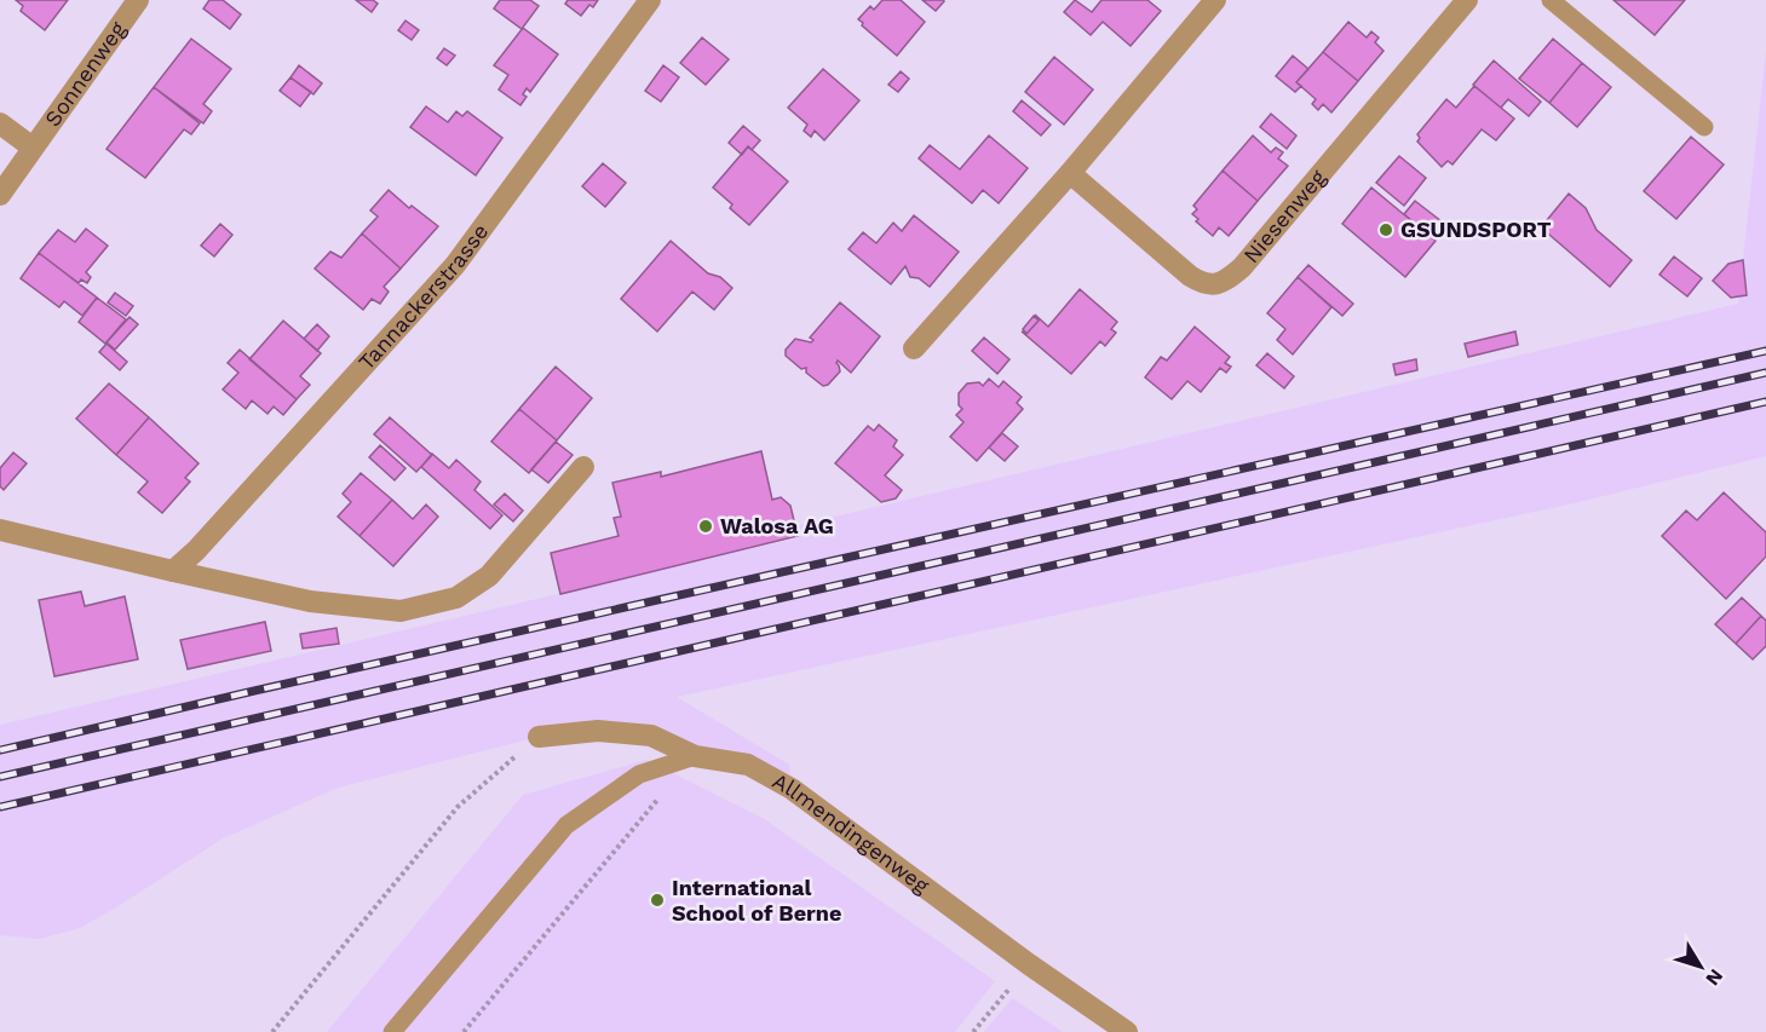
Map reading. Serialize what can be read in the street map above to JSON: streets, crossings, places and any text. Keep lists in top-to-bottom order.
{
  "streets": {
    "street": [
      "Sonnenweg",
      "Niesenweg",
      "Tannackerstrasse",
      "Allmendingenweg"
    ]
  },
  "places": ["GSUNDSPORT", "Walosa AG", "International School of Berne"],
  "north": "bottom right"
}
